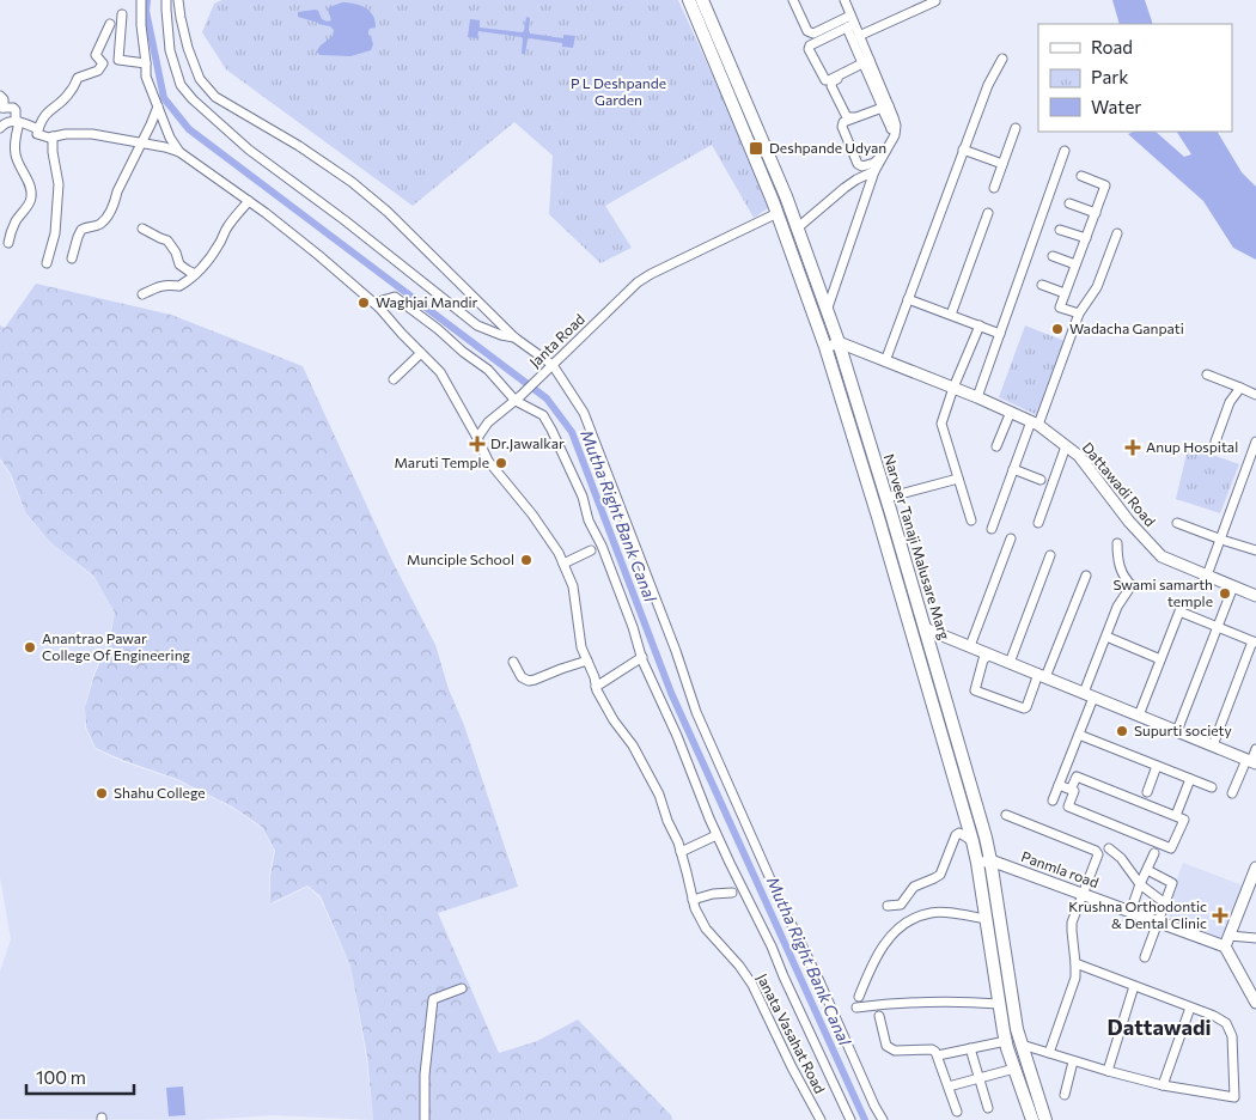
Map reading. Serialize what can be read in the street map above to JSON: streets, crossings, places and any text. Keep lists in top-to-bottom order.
{
  "streets": {
    "main road": ["Narveer Tanaji Malusare Marg"],
    "street": [
      "Janta Road",
      "Dattawadi Road",
      "Panmla road",
      "Janata Vasahat Road"
    ]
  },
  "crossings": [
    ["Janta Road", "Narveer Tanaji Malusare Marg"],
    ["Dattawadi Road", "Narveer Tanaji Malusare Marg"],
    ["Narveer Tanaji Malusare Marg", "Panmla road"]
  ],
  "districts": ["Dattawadi"],
  "water": ["Mutha Right Bank Canal"],
  "parks": ["P L Deshpande Garden"],
  "places": {
    "transit": ["Deshpande Udyan"],
    "other": [
      "Waghjai Mandir",
      "Wadacha Ganpati",
      "Maruti Temple",
      "Munciple School",
      "Swami samarth temple",
      "Anantrao Pawar College Of Engineering",
      "Supurti society",
      "Shahu College"
    ],
    "health": ["Dr.Jawalkar", "Anup Hospital", "Krushna Orthodontic & Dental Clinic"]
  },
  "legend": ["Road", "Park", "Water"],
  "scale_bar": "100 m"
}
